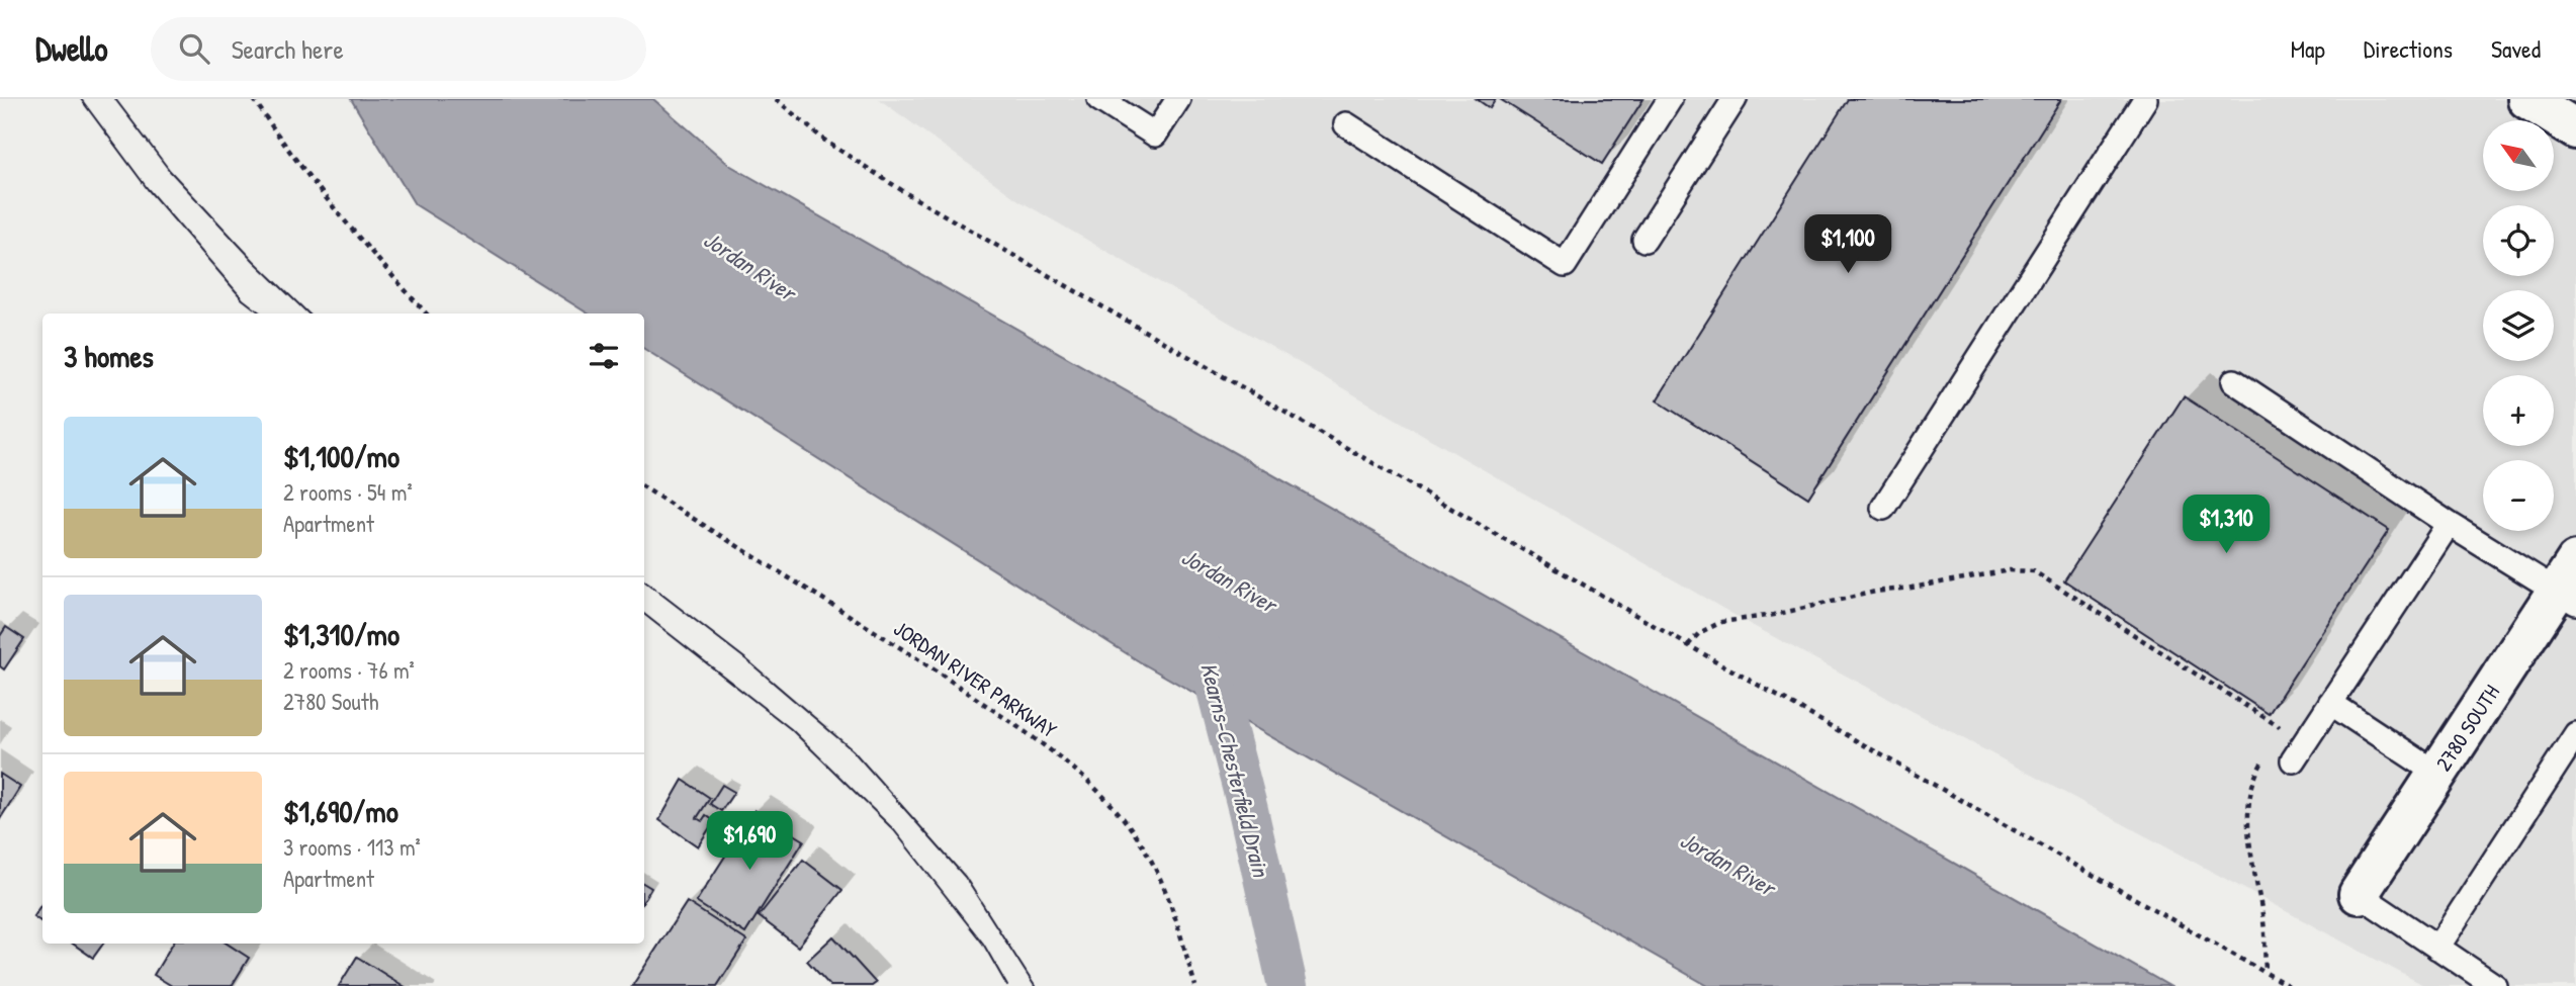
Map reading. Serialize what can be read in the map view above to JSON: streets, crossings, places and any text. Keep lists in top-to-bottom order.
{
  "streets": {
    "street": ["2780 SOUTH"],
    "path": ["JORDAN RIVER PARKWAY"]
  },
  "water": ["Jordan River", "Kearns-Chesterfield Drain"],
  "north": "top left",
  "page": {
    "header": "Dwello",
    "search": "Search here",
    "nav": ["Map", "Directions", "Saved"],
    "map_buttons": ["+", "−"],
    "price": ["$1,100", "$1,310", "$1,690"],
    "heading": "3 homes",
    "list": [
      {
        "name": "$1,100/mo",
        "note": "2 rooms · 54 m² · Apartment"
      },
      {
        "name": "$1,310/mo",
        "note": "2 rooms · 76 m² · 2780 South"
      },
      {
        "name": "$1,690/mo",
        "note": "3 rooms · 113 m² · Apartment"
      }
    ]
  }
}
